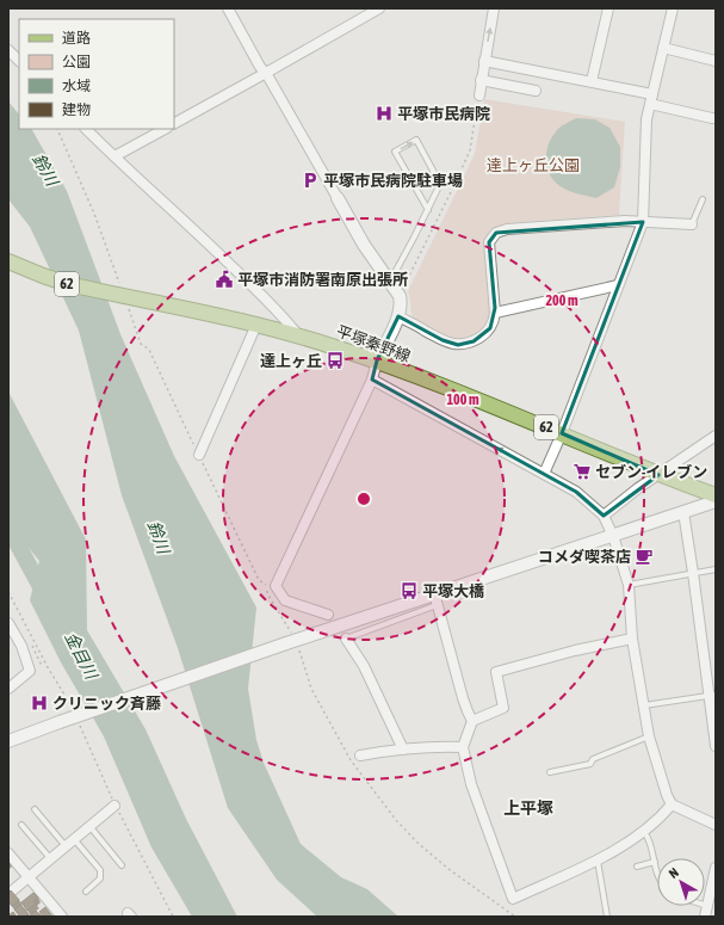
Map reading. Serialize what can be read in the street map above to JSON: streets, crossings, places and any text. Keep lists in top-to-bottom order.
{
  "streets": {
    "main road": ["62", "平塚秦野線"]
  },
  "districts": ["上平塚"],
  "water": ["鈴川", "金目川"],
  "parks": ["達上ヶ丘公園"],
  "places": {
    "hospital": ["平塚市民病院", "クリニック斉藤"],
    "parking": ["平塚市民病院駐車場"],
    "public building": ["平塚市消防署南原出張所"],
    "bus stop": ["達上ヶ丘", "平塚大橋"],
    "supermarket": ["セブン-イレブン"],
    "cafe": ["コメダ喫茶店"]
  },
  "legend": [
    "道路",
    "公園",
    "水域",
    "建物"
  ],
  "north": "top left",
  "rings": ["200 m", "100 m"]
}
